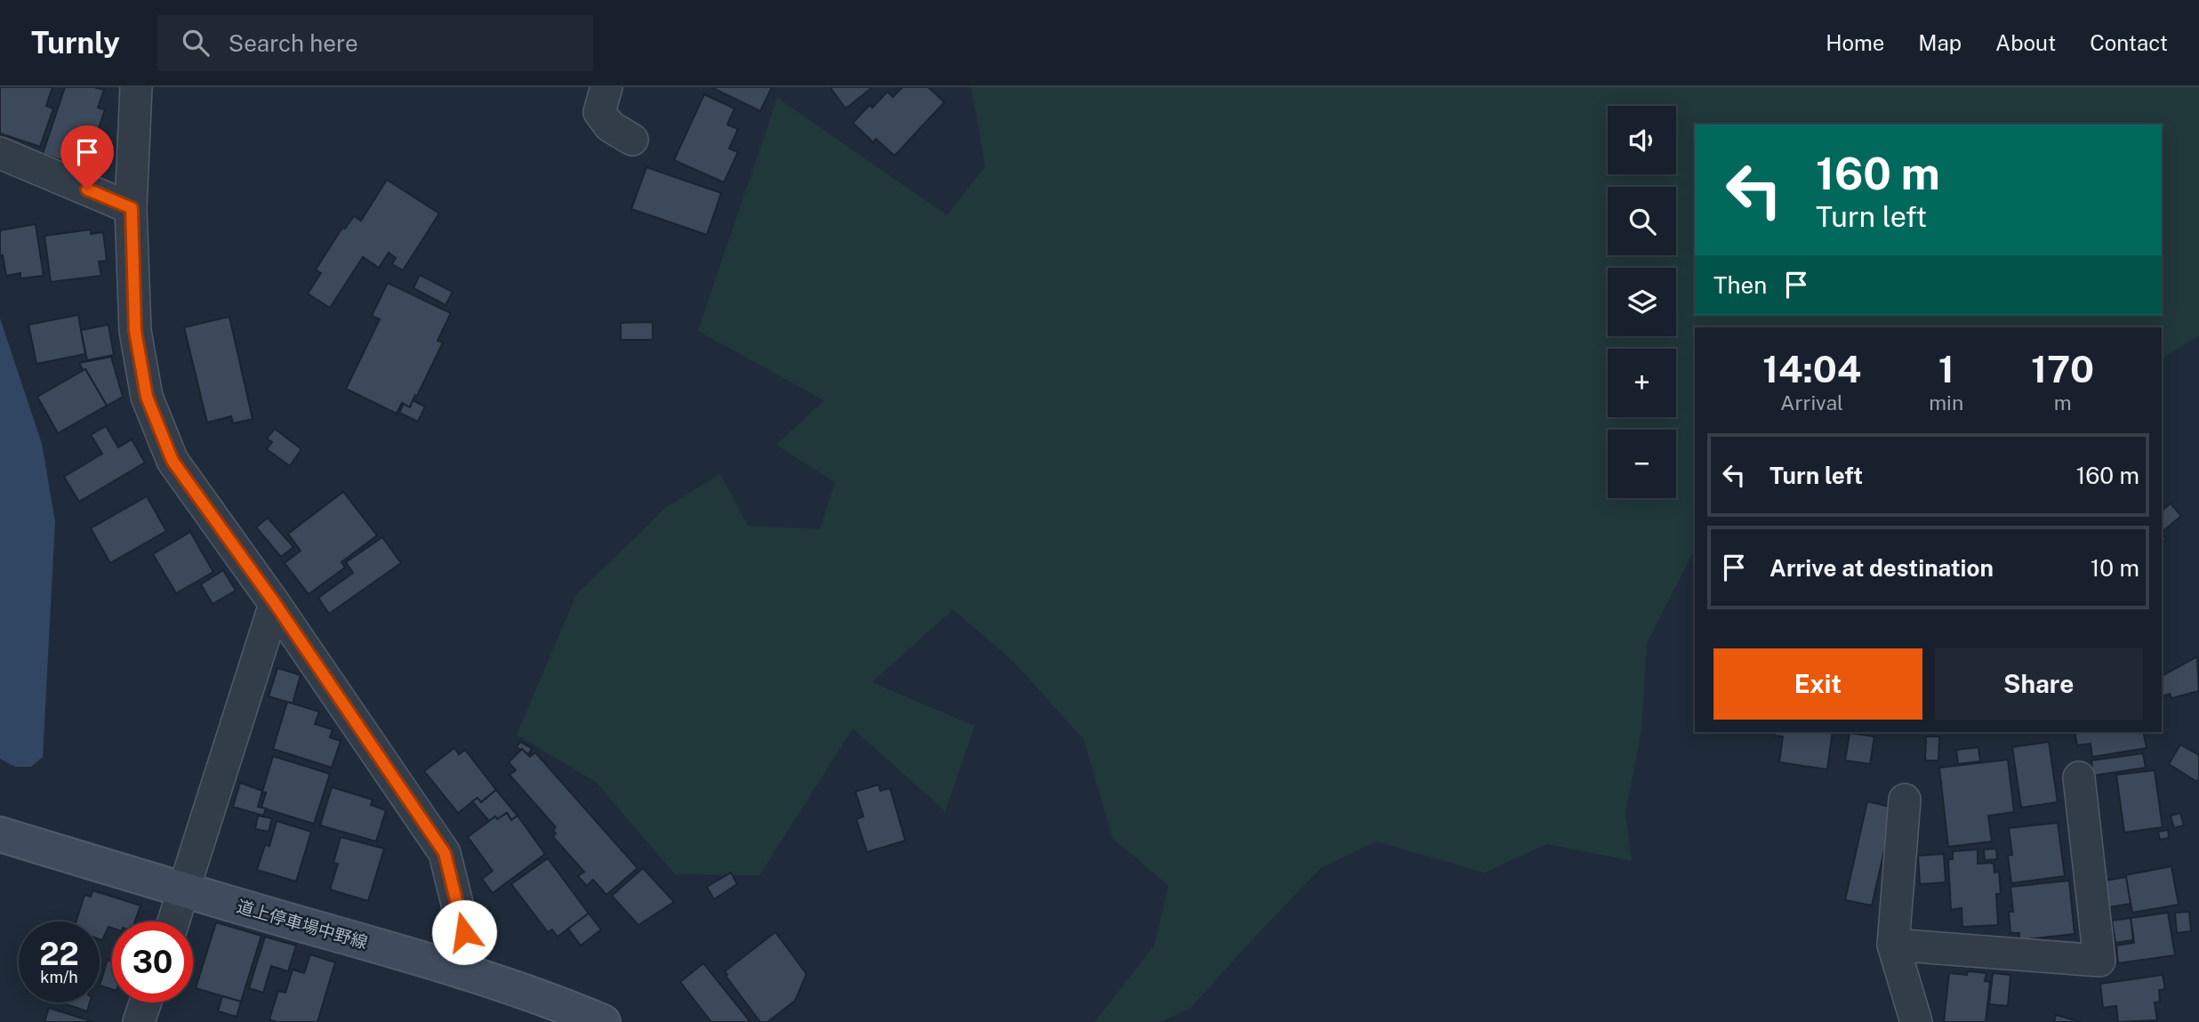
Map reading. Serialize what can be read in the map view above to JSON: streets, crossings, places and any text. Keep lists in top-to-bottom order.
{
  "streets": {
    "main road": ["道上停車場中野線"]
  },
  "page": {
    "header": "Turnly",
    "search": "Search here",
    "nav": [
      "Home",
      "Map",
      "About",
      "Contact"
    ],
    "map_buttons": ["+", "−"],
    "turn": ["160 m", "Turn left"],
    "then": "Then",
    "eta": [
      "14:04",
      "Arrival",
      "1",
      "min",
      "170",
      "m"
    ],
    "list": [
      {
        "name": "Turn left",
        "value": "160 m"
      },
      {
        "name": "Arrive at destination",
        "value": "10 m"
      }
    ],
    "buttons": ["Exit", "Share"],
    "speed": "22 km/h",
    "limit": "30"
  }
}
